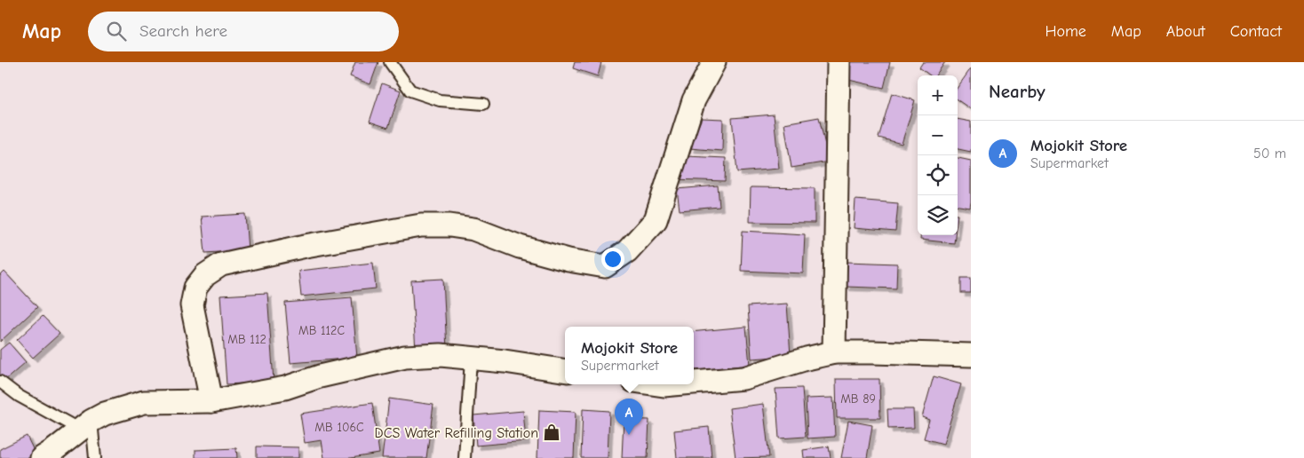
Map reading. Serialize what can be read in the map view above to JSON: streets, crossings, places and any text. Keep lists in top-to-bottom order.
{
  "places": {
    "shop": ["DCS Water Refilling Station"]
  },
  "house_numbers": [
    "MB 112C",
    "MB 112",
    "MB 89",
    "MB 106C"
  ],
  "page": {
    "header": "Map",
    "search": "Search here",
    "nav": [
      "Home",
      "Map",
      "About",
      "Contact"
    ],
    "heading": "Nearby",
    "map_buttons": ["+", "−"],
    "list": [
      {
        "mark": "A",
        "name": "Mojokit Store",
        "note": "Supermarket",
        "value": "50 m"
      }
    ],
    "popup": ["Mojokit Store", "Supermarket"],
    "pins": "A"
  }
}
